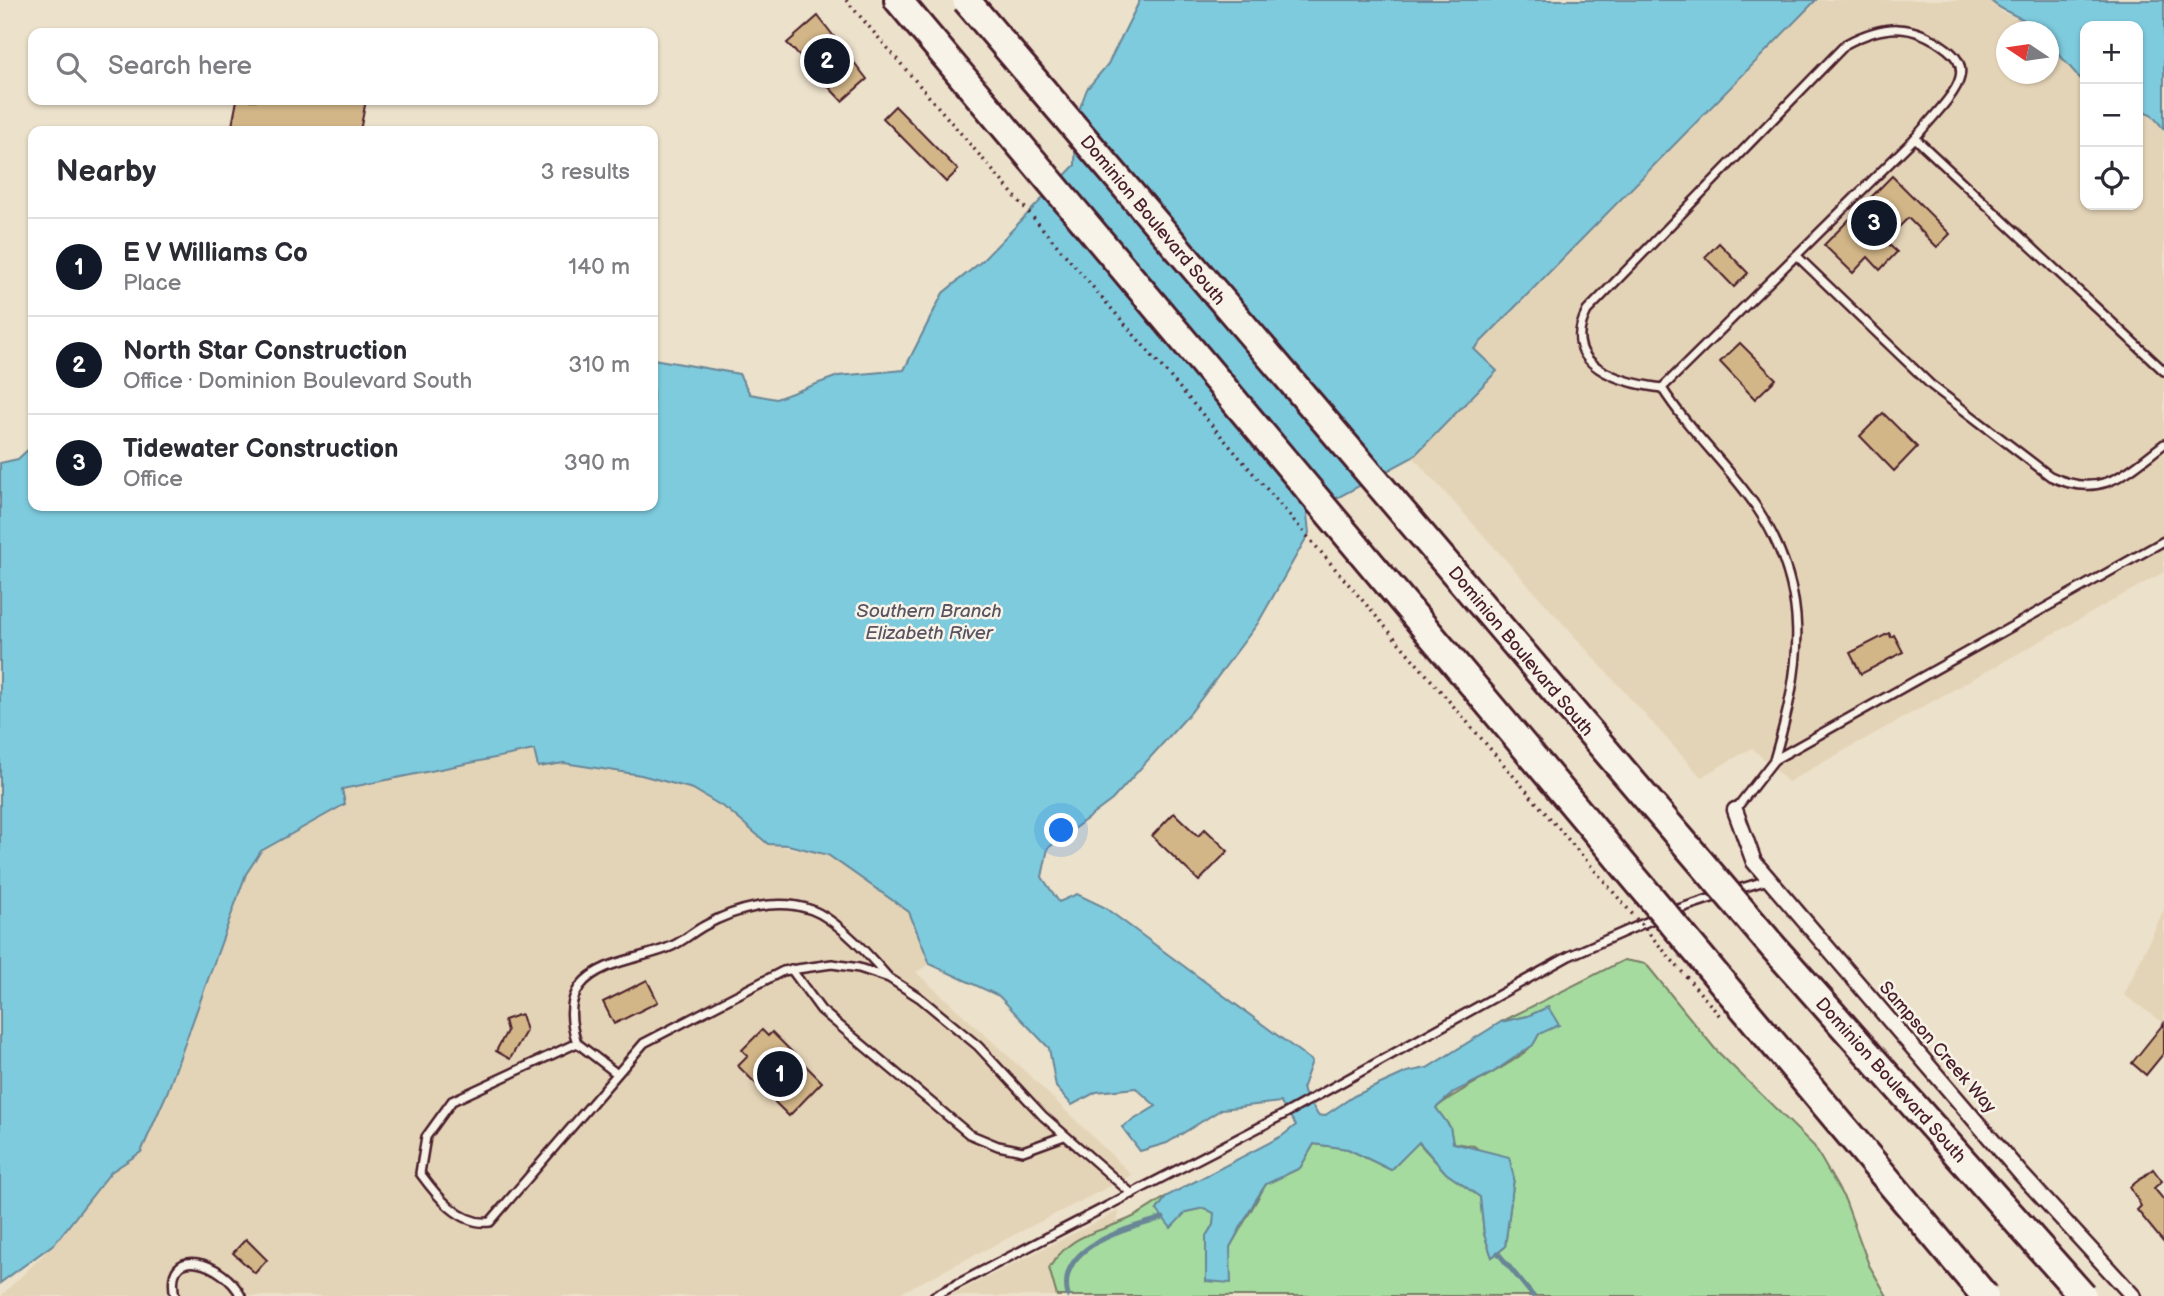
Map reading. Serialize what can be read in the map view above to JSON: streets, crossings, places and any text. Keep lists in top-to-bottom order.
{
  "streets": {
    "highway": ["Dominion Boulevard South"],
    "street": ["Sampson Creek Way"]
  },
  "water": ["Southern Branch Elizabeth River"],
  "north": "left",
  "page": {
    "map_buttons": ["+", "−"],
    "search": "Search here",
    "pins": ["2", "3", "1"],
    "heading": ["Nearby", "3 results"],
    "list": [
      {
        "mark": "1",
        "name": "E V Williams Co",
        "note": "Place",
        "value": "140 m"
      },
      {
        "mark": "2",
        "name": "North Star Construction",
        "note": "Office · Dominion Boulevard South",
        "value": "310 m"
      },
      {
        "mark": "3",
        "name": "Tidewater Construction",
        "note": "Office",
        "value": "390 m"
      }
    ]
  }
}
